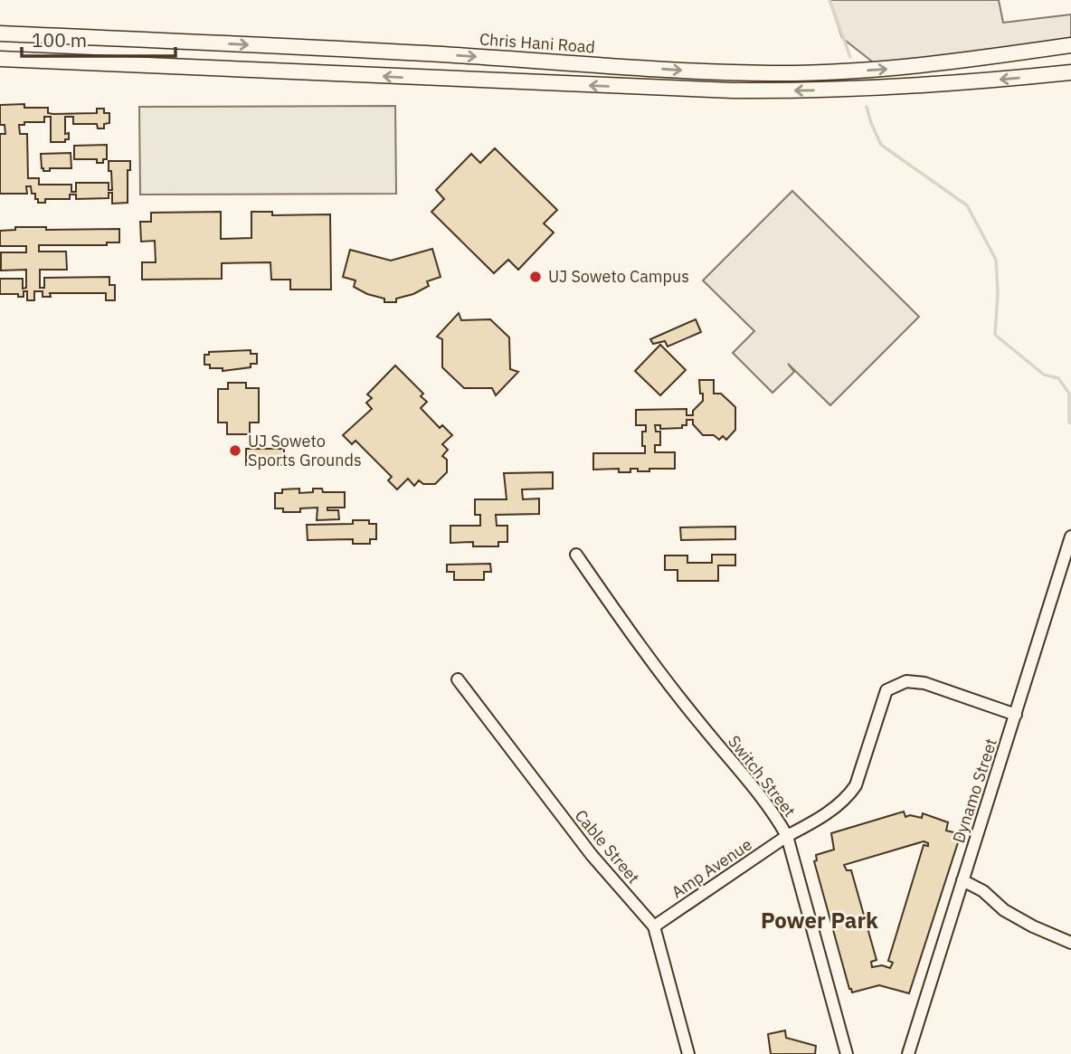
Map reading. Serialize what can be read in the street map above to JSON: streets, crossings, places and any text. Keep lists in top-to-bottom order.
{
  "streets": {
    "main road": ["Chris Hani Road"],
    "street": [
      "Switch Street",
      "Dynamo Street",
      "Cable Street",
      "Amp Avenue"
    ]
  },
  "crossings": [
    ["Switch Street", "Amp Avenue"],
    ["Dynamo Street", "Amp Avenue"],
    ["Cable Street", "Amp Avenue"]
  ],
  "districts": ["Power Park"],
  "places": ["UJ Soweto Campus", "UJ Soweto Sports Grounds"],
  "scale_bar": "100 m"
}
